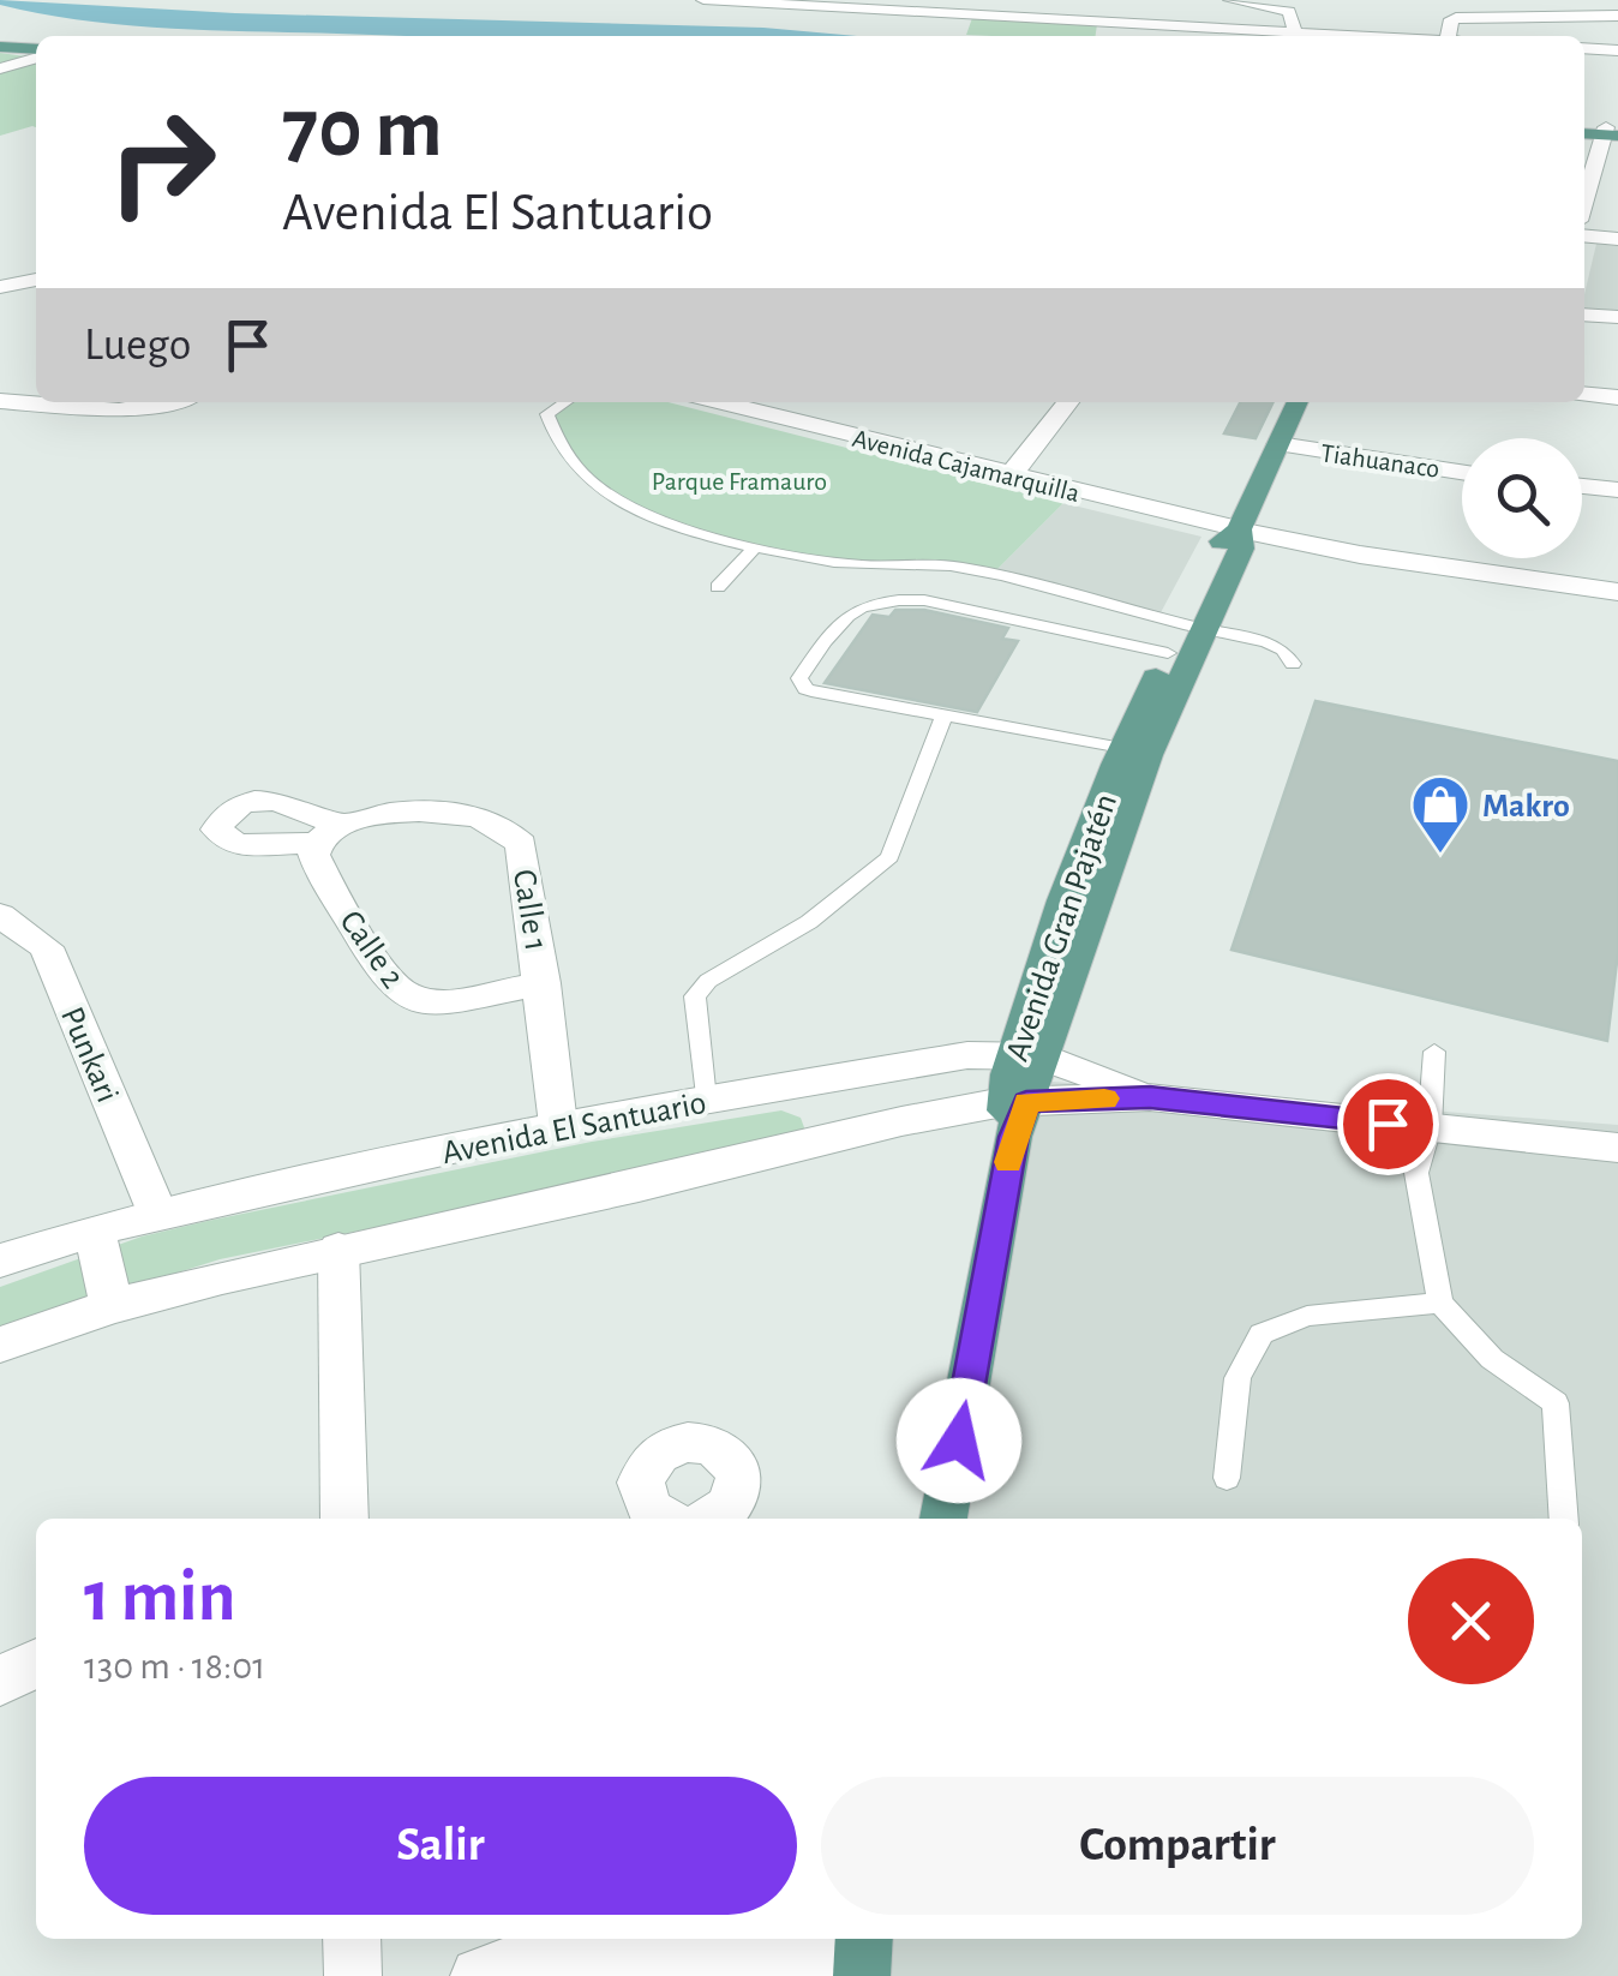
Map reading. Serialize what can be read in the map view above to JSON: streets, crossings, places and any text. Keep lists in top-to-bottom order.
{
  "streets": {
    "main road": ["Avenida Gran Pajatén"],
    "street": [
      "Tiahuanaco",
      "Avenida Cajamarquilla",
      "Calle 1",
      "Calle 2",
      "Punkari",
      "Avenida El Santuario"
    ]
  },
  "crossings": [
    ["Tiahuanaco", "Avenida Gran Pajatén"],
    ["Avenida Cajamarquilla", "Avenida Gran Pajatén"],
    ["Calle 1", "Calle 2"],
    ["Calle 1", "Avenida El Santuario"],
    ["Avenida Gran Pajatén", "Avenida El Santuario"],
    ["Punkari", "Avenida El Santuario"]
  ],
  "parks": ["Parque Framauro"],
  "places": {
    "shop": ["Makro"]
  },
  "page": {
    "turn": ["70 m", "Avenida El Santuario"],
    "then": "Luego",
    "heading": ["1 min", "130 m · 18:01"],
    "buttons": ["Salir", "Compartir"]
  }
}
